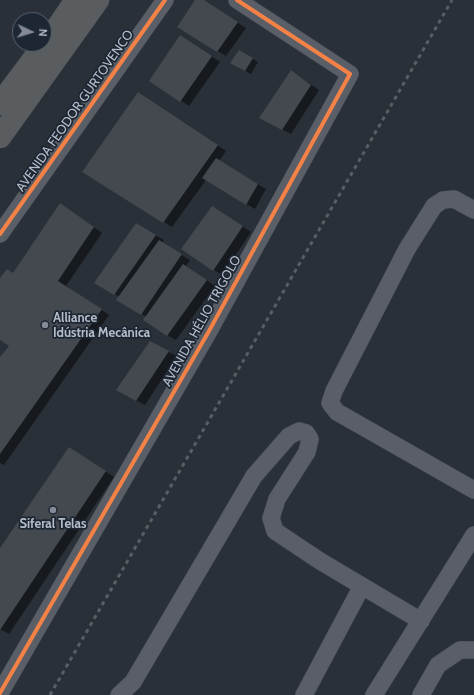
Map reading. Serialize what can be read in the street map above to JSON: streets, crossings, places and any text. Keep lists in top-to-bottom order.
{
  "streets": {
    "street": ["AVENIDA FEODOR GURTOVENCO", "AVENIDA HÉLIO TRIGOLO"]
  },
  "places": ["Alliance Idústria Mecânica", "Siferal Telas"],
  "north": "right"
}
